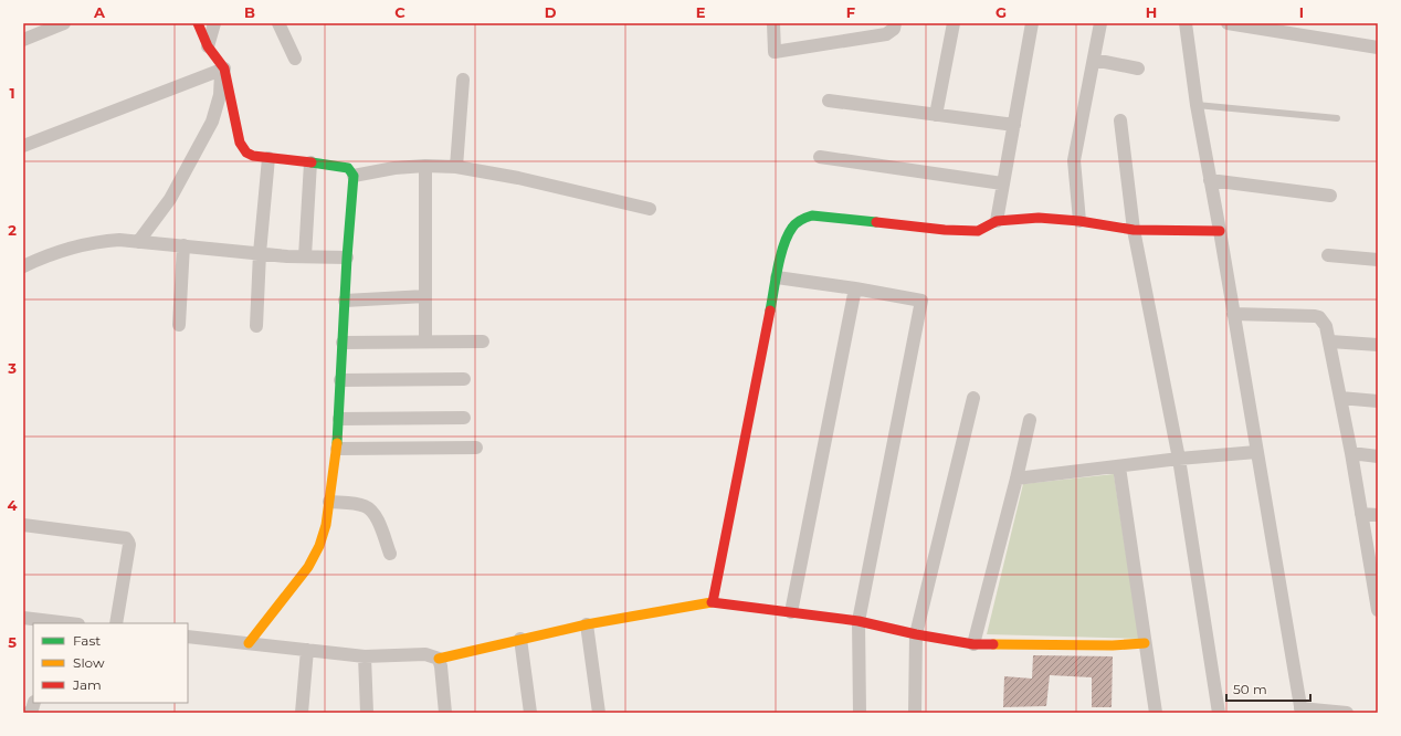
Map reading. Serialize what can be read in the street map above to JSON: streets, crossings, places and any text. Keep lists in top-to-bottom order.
{
  "legend": ["Fast", "Slow", "Jam"],
  "scale_bar": "50 m",
  "grid": {
    "columns": [
      "A",
      "B",
      "C",
      "D",
      "E",
      "F",
      "G",
      "H",
      "I"
    ],
    "rows": [
      "1",
      "2",
      "3",
      "4",
      "5"
    ]
  }
}
